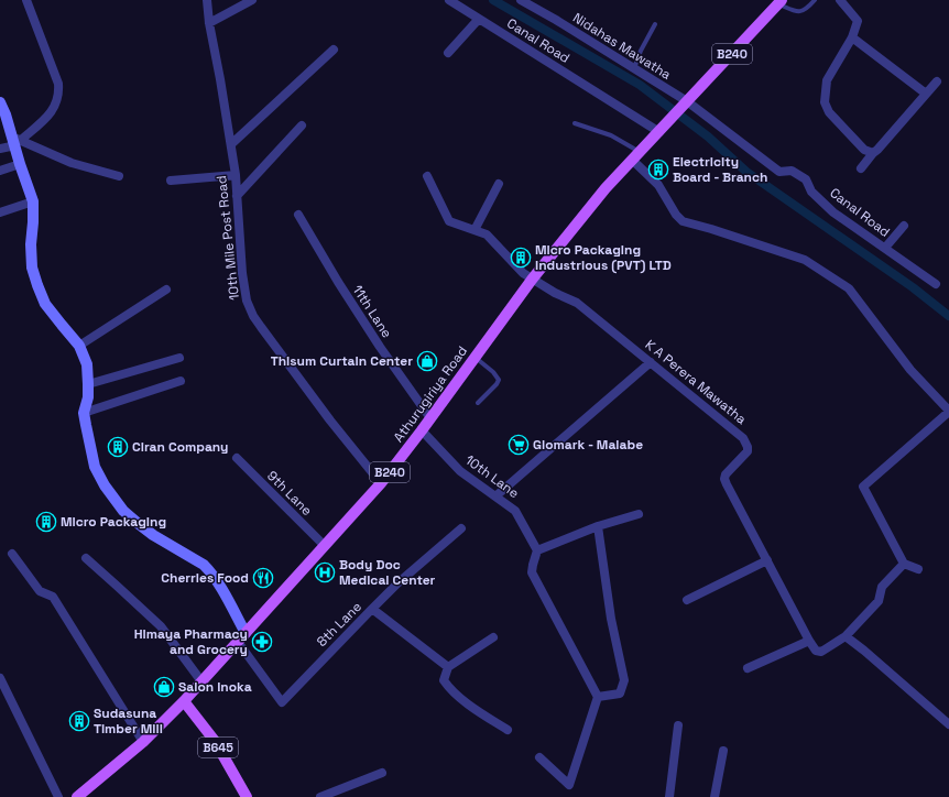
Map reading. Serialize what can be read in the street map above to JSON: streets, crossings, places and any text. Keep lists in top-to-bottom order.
{
  "streets": {
    "main road": ["B240", "Athurugiriya Road", "B645"],
    "street": [
      "Canal Road",
      "Nidahas Mawatha",
      "10th Mile Post Road",
      "11th Lane",
      "K A Perera Mawatha",
      "10th Lane",
      "9th Lane",
      "8th Lane"
    ]
  },
  "crossings": [
    ["Canal Road", "Nidahas Mawatha"],
    ["Canal Road", "B240"],
    ["Canal Road", "Athurugiriya Road"],
    ["Nidahas Mawatha", "B240"],
    ["Nidahas Mawatha", "Athurugiriya Road"],
    ["B240", "Athurugiriya Road"],
    ["10th Mile Post Road", "Athurugiriya Road"],
    ["11th Lane", "Athurugiriya Road"],
    ["K A Perera Mawatha", "Athurugiriya Road"],
    ["Athurugiriya Road", "10th Lane"],
    ["Athurugiriya Road", "9th Lane"],
    ["Athurugiriya Road", "8th Lane"],
    ["Athurugiriya Road", "B645"]
  ],
  "places": {
    "building": [
      "Electricity Board - Branch",
      "Micro Packaging Industrious (PVT) LTD",
      "Ciran Company",
      "Micro Packaging",
      "Sudasuna Timber Mill"
    ],
    "shop": ["Thisum Curtain Center", "Salon Inoka"],
    "supermarket": ["Glomark - Malabe"],
    "hospital": ["Body Doc Medical Center"],
    "restaurant": ["Cherries Food"],
    "pharmacy": ["Himaya Pharmacy and Grocery"]
  }
}
